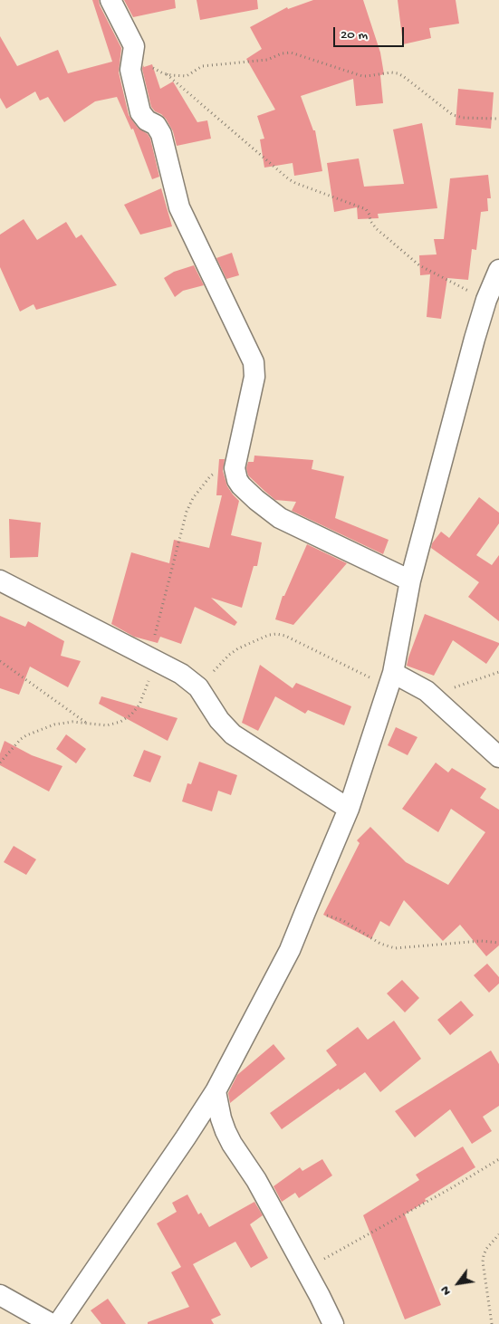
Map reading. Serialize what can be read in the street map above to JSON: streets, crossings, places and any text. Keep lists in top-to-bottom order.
{
  "scale_bar": "20 m",
  "north": "bottom left"
}
